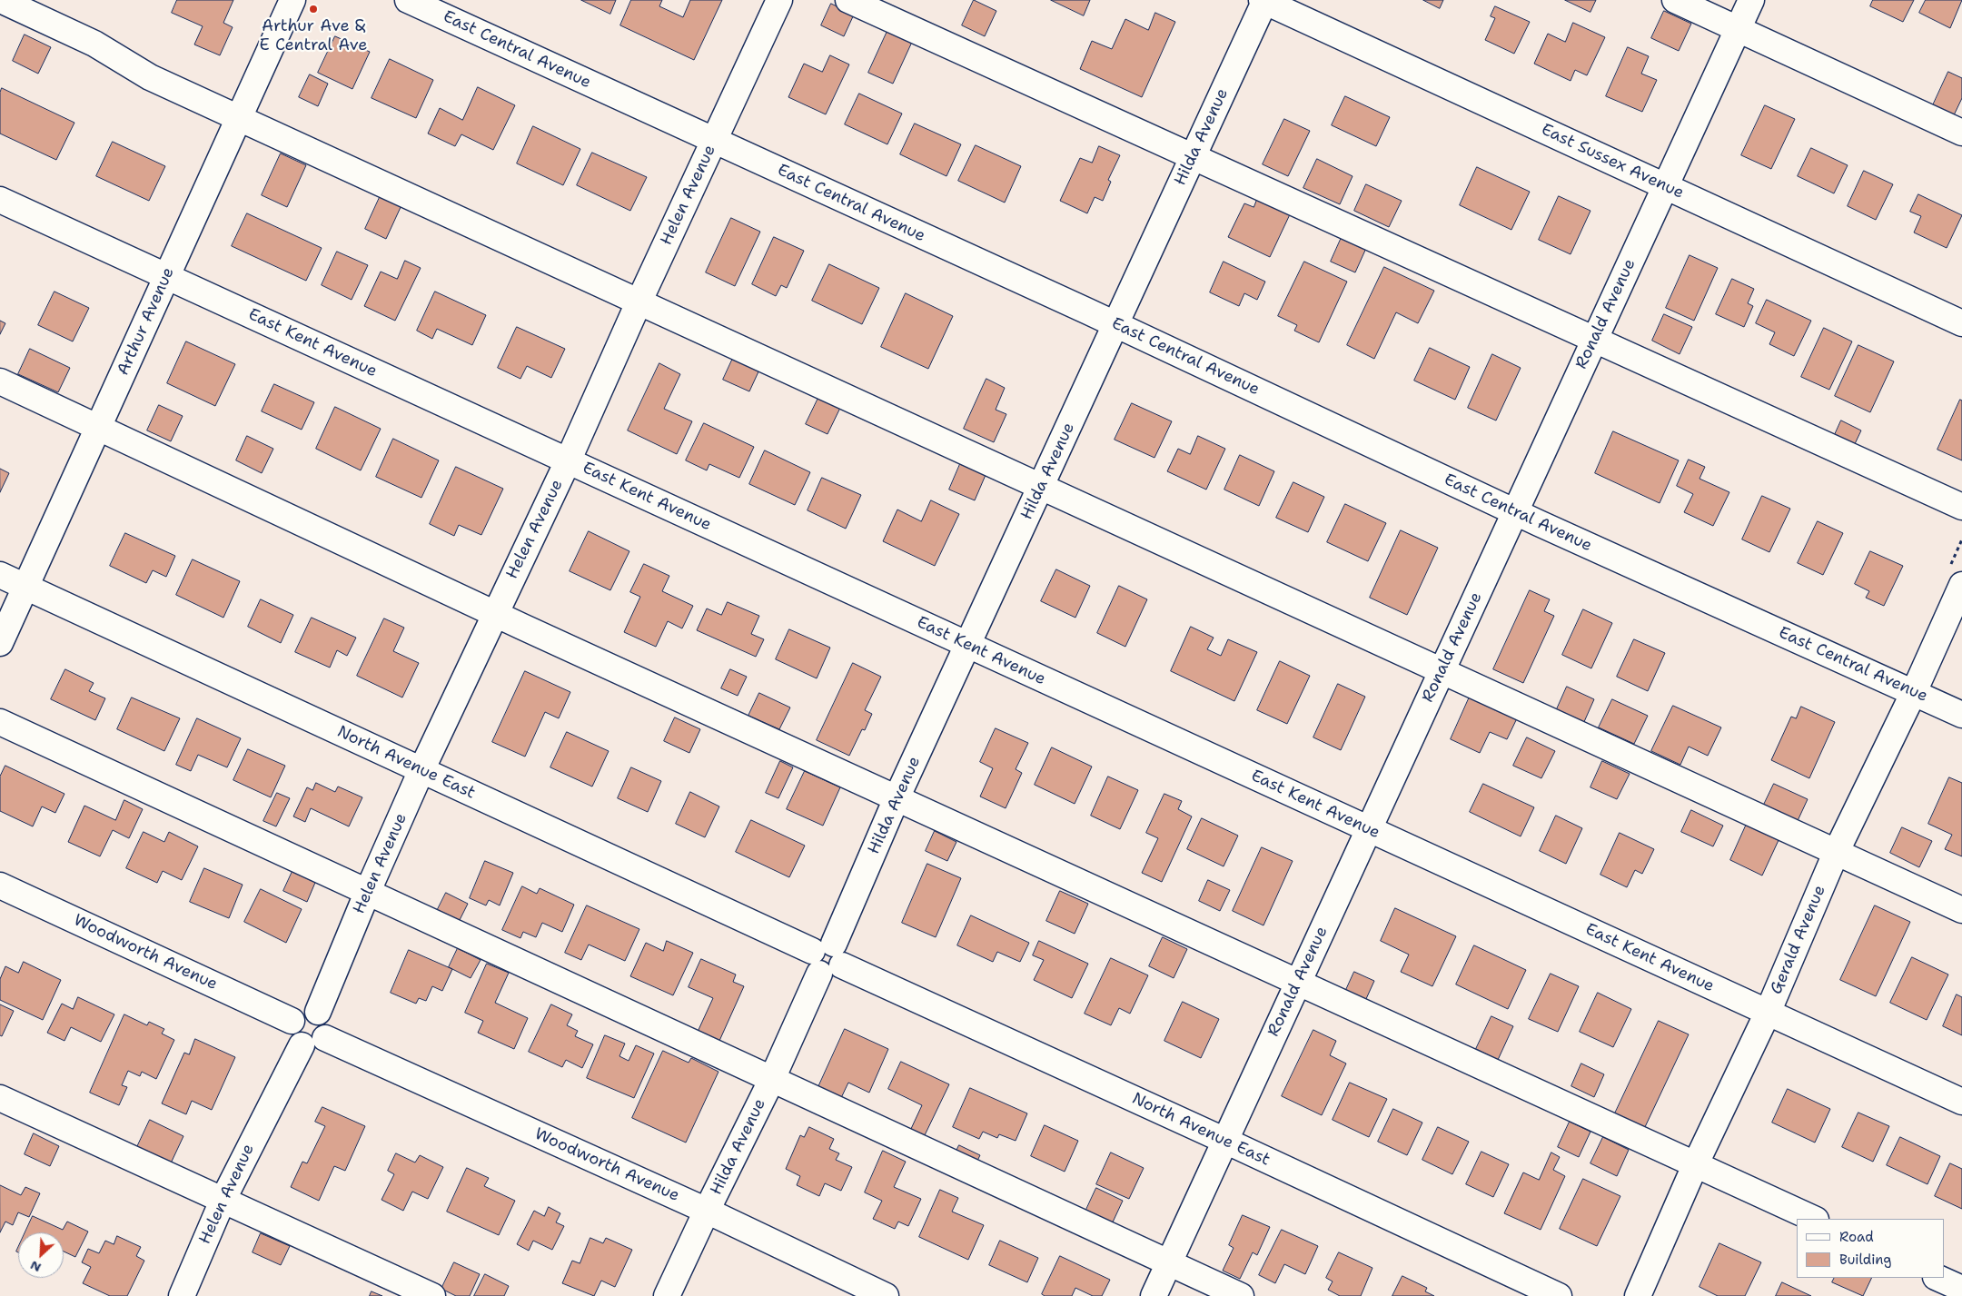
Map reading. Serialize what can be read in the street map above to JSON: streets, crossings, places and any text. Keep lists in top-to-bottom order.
{
  "streets": {
    "street": [
      "East Central Avenue",
      "Hilda Avenue",
      "East Sussex Avenue",
      "Helen Avenue",
      "Ronald Avenue",
      "Arthur Avenue",
      "East Kent Avenue",
      "North Avenue East",
      "Gerald Avenue",
      "Woodworth Avenue"
    ]
  },
  "crossings": [
    ["East Central Avenue", "Hilda Avenue"],
    ["East Central Avenue", "Helen Avenue"],
    ["East Central Avenue", "Ronald Avenue"],
    ["East Central Avenue", "Gerald Avenue"],
    ["Hilda Avenue", "East Sussex Avenue"],
    ["Hilda Avenue", "East Kent Avenue"],
    ["Hilda Avenue", "North Avenue East"],
    ["Hilda Avenue", "Woodworth Avenue"],
    ["East Sussex Avenue", "Ronald Avenue"],
    ["Helen Avenue", "East Kent Avenue"],
    ["Helen Avenue", "North Avenue East"],
    ["Helen Avenue", "Woodworth Avenue"],
    ["Ronald Avenue", "East Kent Avenue"],
    ["Ronald Avenue", "North Avenue East"],
    ["Arthur Avenue", "East Kent Avenue"],
    ["Arthur Avenue", "North Avenue East"],
    ["East Kent Avenue", "Gerald Avenue"]
  ],
  "places": ["Arthur Ave & E Central Ave"],
  "legend": ["Road", "Building"],
  "north": "bottom left"
}
